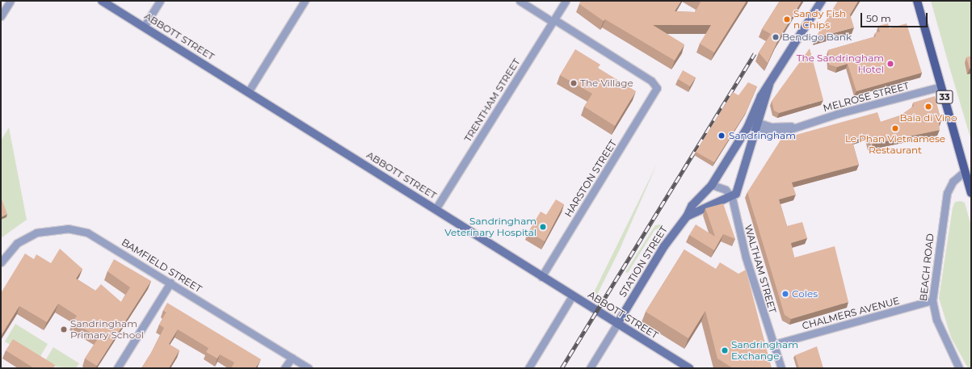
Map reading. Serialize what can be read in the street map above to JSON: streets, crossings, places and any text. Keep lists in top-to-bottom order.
{
  "streets": {
    "main road": ["33"],
    "street": [
      "ABBOTT STREET",
      "MELROSE STREET",
      "TRENTHAM STREET",
      "HARSTON STREET",
      "STATION STREET",
      "BAMFIELD STREET",
      "BEACH ROAD",
      "WALTHAM STREET",
      "CHALMERS AVENUE"
    ]
  },
  "crossings": [
    ["ABBOTT STREET", "TRENTHAM STREET"],
    ["ABBOTT STREET", "HARSTON STREET"],
    ["ABBOTT STREET", "STATION STREET"],
    ["MELROSE STREET", "33"],
    ["MELROSE STREET", "STATION STREET"],
    ["33", "BEACH ROAD"],
    ["TRENTHAM STREET", "HARSTON STREET"],
    ["STATION STREET", "WALTHAM STREET"],
    ["BEACH ROAD", "CHALMERS AVENUE"],
    ["WALTHAM STREET", "CHALMERS AVENUE"]
  ],
  "places": [
    "Sandy Fish n Chips",
    "Bendigo Bank",
    "The Sandringham Hotel",
    "The Village",
    "Baia di Vino",
    "Le Phan Vietnamese Restaurant",
    "Sandringham",
    "Sandringham Veterinary Hospital",
    "Coles",
    "Sandringham Primary School",
    "Sandringham Exchange"
  ],
  "scale_bar": "50 m"
}
